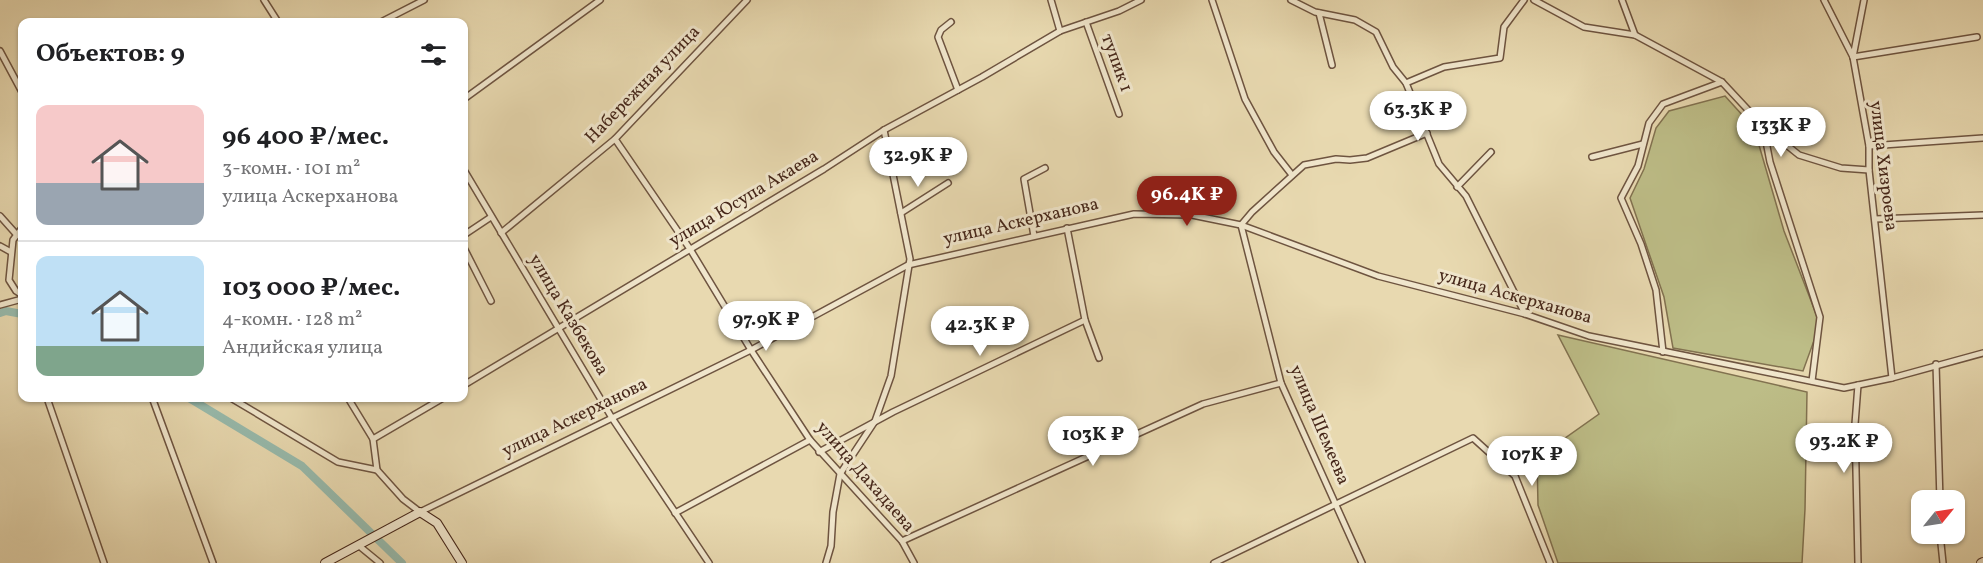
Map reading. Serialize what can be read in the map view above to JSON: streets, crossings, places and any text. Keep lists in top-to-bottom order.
{
  "streets": {
    "street": [
      "тупик 1",
      "Набережная улица",
      "улица Хизроева",
      "улица Юсупа Акаева",
      "улица Аскерханова",
      "улица Казбекова",
      "улица Шемеева",
      "улица Дахадаева"
    ]
  },
  "crossings": [
    ["тупик 1", "улица Юсупа Акаева"],
    ["Набережная улица", "улица Казбекова"],
    ["Набережная улица", "улица Дахадаева"],
    ["улица Хизроева", "улица Аскерханова"],
    ["улица Юсупа Акаева", "улица Казбекова"],
    ["улица Юсупа Акаева", "улица Дахадаева"],
    ["улица Аскерханова", "улица Казбекова"],
    ["улица Аскерханова", "улица Шемеева"],
    ["улица Аскерханова", "улица Дахадаева"]
  ],
  "north": "top right",
  "page": {
    "heading": "Объектов: 9",
    "list": [
      {
        "name": "96 400 ₽/мес.",
        "note": "3-комн. · 101 m² · улица Аскерханова"
      },
      {
        "name": "103 000 ₽/мес.",
        "note": "4-комн. · 128 m² · Андийская улица"
      }
    ],
    "price": [
      "63.3K ₽",
      "133K ₽",
      "32.9K ₽",
      "96.4K ₽",
      "97.9K ₽",
      "42.3K ₽",
      "103K ₽",
      "93.2K ₽",
      "107K ₽"
    ]
  }
}
